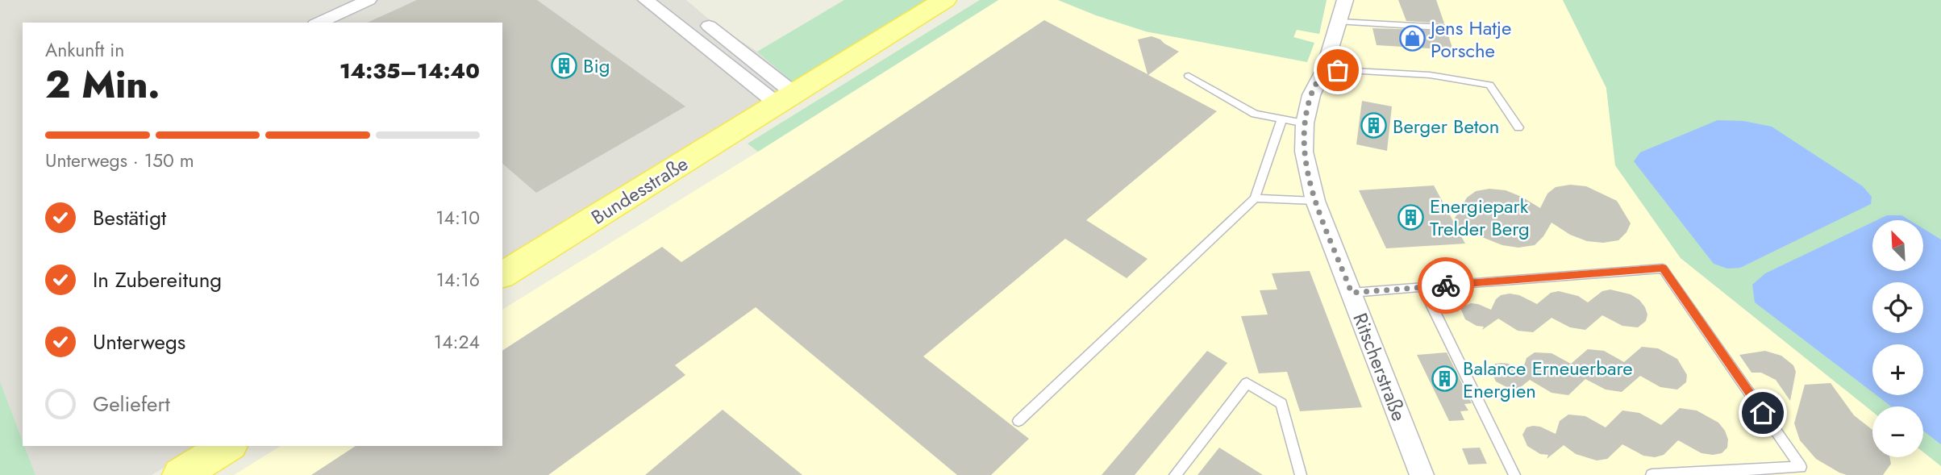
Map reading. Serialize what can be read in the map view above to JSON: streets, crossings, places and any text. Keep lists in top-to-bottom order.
{
  "streets": {
    "main road": ["Bundesstraße"],
    "street": ["Ritscherstraße"]
  },
  "places": {
    "shop": ["Jens Hatje Porsche"],
    "building": [
      "Big",
      "Berger Beton",
      "Energiepark Trelder Berg",
      "Balance Erneuerbare Energien"
    ]
  },
  "north": "top left",
  "page": {
    "heading": ["2 Min.", "Ankunft in", "14:35–14:40"],
    "bar": "Unterwegs · 150 m",
    "list": [
      ["Bestätigt", "14:10"],
      ["In Zubereitung", "14:16"],
      ["Unterwegs", "14:24"],
      "Geliefert"
    ],
    "map_buttons": ["+", "−"]
  }
}
